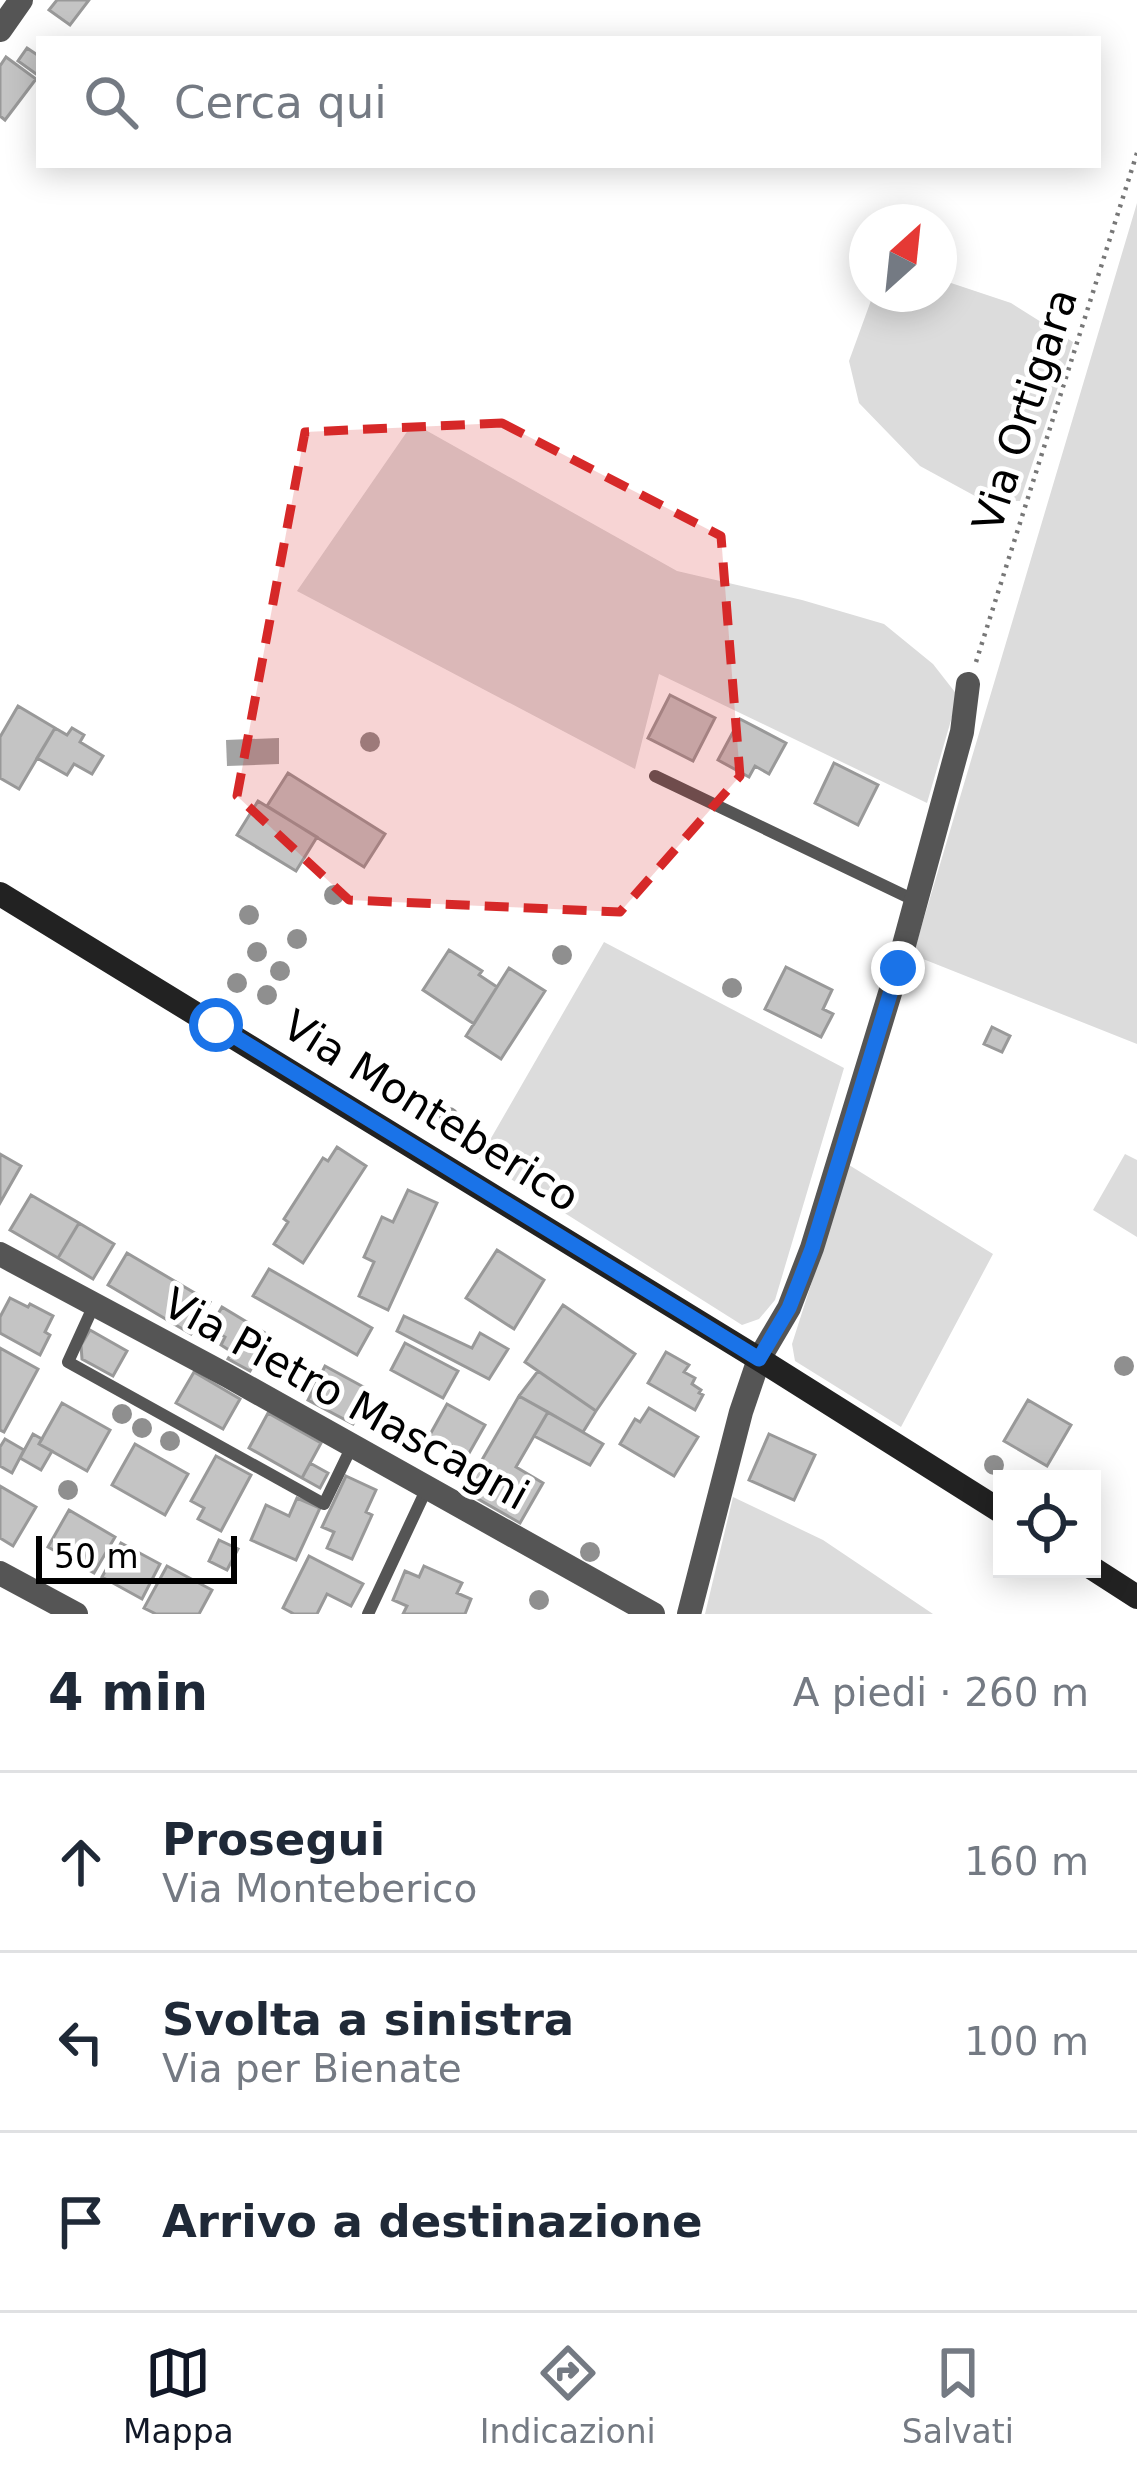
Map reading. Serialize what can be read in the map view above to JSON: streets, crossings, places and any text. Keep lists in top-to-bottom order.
{
  "streets": {
    "street": ["Via Monteberico", "Via Pietro Mascagni"],
    "path": ["Via Ortigara"]
  },
  "scale_bar": "50 m",
  "north": "top right",
  "page": {
    "search": "Cerca qui",
    "scale": "50 m",
    "heading": ["4 min", "A piedi · 260 m"],
    "list": [
      ["Prosegui", "Via Monteberico", "160 m"],
      ["Svolta a sinistra", "Via per Bienate", "100 m"],
      "Arrivo a destinazione"
    ],
    "nav": ["Mappa", "Indicazioni", "Salvati"]
  }
}
